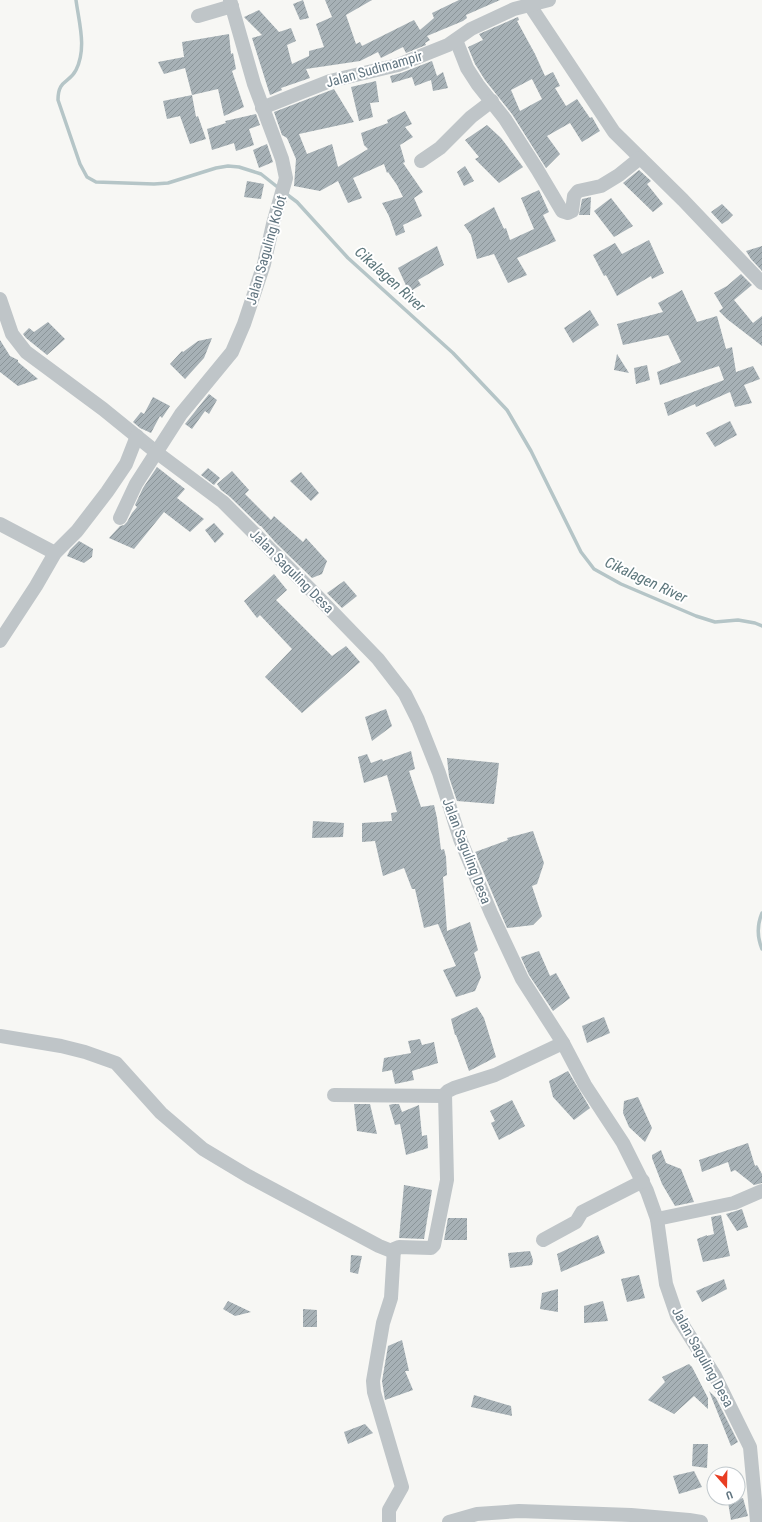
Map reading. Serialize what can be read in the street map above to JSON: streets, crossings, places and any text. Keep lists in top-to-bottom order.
{
  "streets": {
    "street": ["Jalan Sudimampir", "Jalan Saguling Kolot", "Jalan Saguling Desa"]
  },
  "crossings": [
    ["Jalan Sudimampir", "Jalan Saguling Kolot"],
    ["Jalan Saguling Kolot", "Jalan Saguling Desa"]
  ],
  "water": ["Cikalagen River"],
  "north": "bottom"
}
